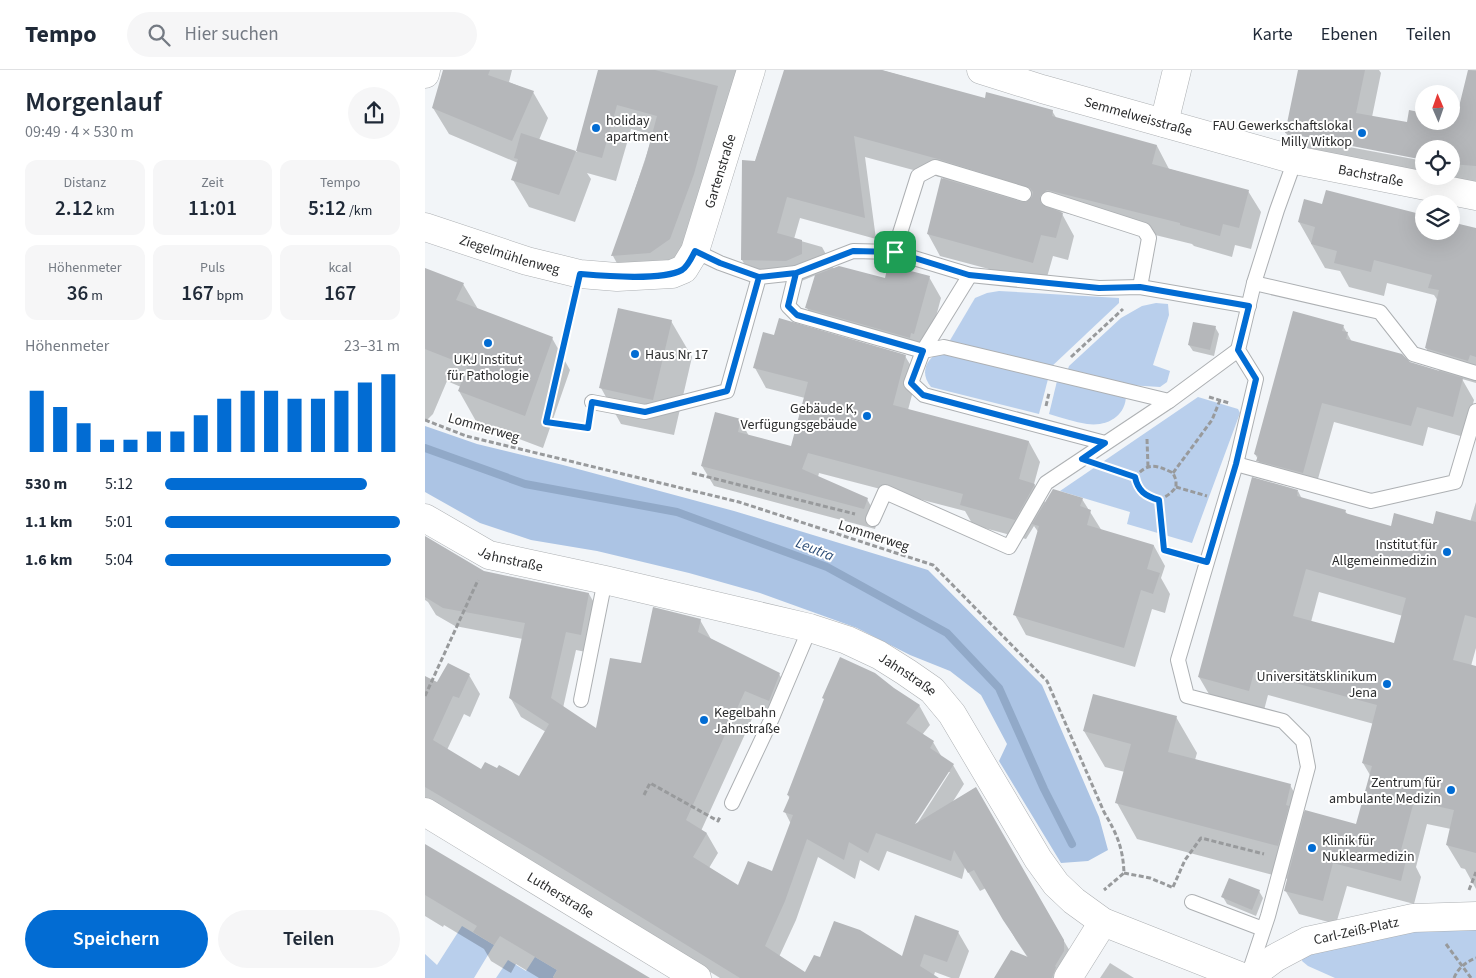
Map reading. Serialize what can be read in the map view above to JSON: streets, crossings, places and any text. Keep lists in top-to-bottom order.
{
  "streets": {
    "street": [
      "Semmelweisstraße",
      "Gartenstraße",
      "Bachstraße",
      "Ziegelmühlenweg",
      "Jahnstraße",
      "Lutherstraße",
      "Carl-Zeiß-Platz"
    ],
    "path": ["Lommerweg"]
  },
  "crossings": [
    ["Semmelweisstraße", "Bachstraße"],
    ["Gartenstraße", "Ziegelmühlenweg"]
  ],
  "water": ["Leutra"],
  "places": [
    "holiday apartment",
    "FAU Gewerkschaftslokal Milly Witkop",
    "UKJ Institut für Pathologie",
    "Haus Nr 17",
    "Gebäude K, Verfügungsgebäude",
    "Institut für Allgemeinmedizin",
    "Universitätsklinikum Jena",
    "Kegelbahn Jahnstraße",
    "Zentrum für ambulante Medizin",
    "Klinik für Nuklearmedizin"
  ],
  "north": "top",
  "page": {
    "header": "Tempo",
    "search": "Hier suchen",
    "nav": ["Karte", "Ebenen", "Teilen"],
    "heading": ["Morgenlauf", "09:49 · 4 × 530 m"],
    "stats": [
      ["Distanz", "2.12 km"],
      ["Zeit", "11:01"],
      ["Tempo", "5:12 /km"],
      ["Höhenmeter", "36 m"],
      ["Puls", "167 bpm"],
      ["kcal", "167"]
    ],
    "chart": ["Höhenmeter", "23–31 m"],
    "list": [
      {
        "name": "530 m",
        "note": "5:12"
      },
      {
        "name": "1.1 km",
        "note": "5:01"
      },
      {
        "name": "1.6 km",
        "note": "5:04"
      }
    ],
    "buttons": ["Speichern", "Teilen"]
  }
}
